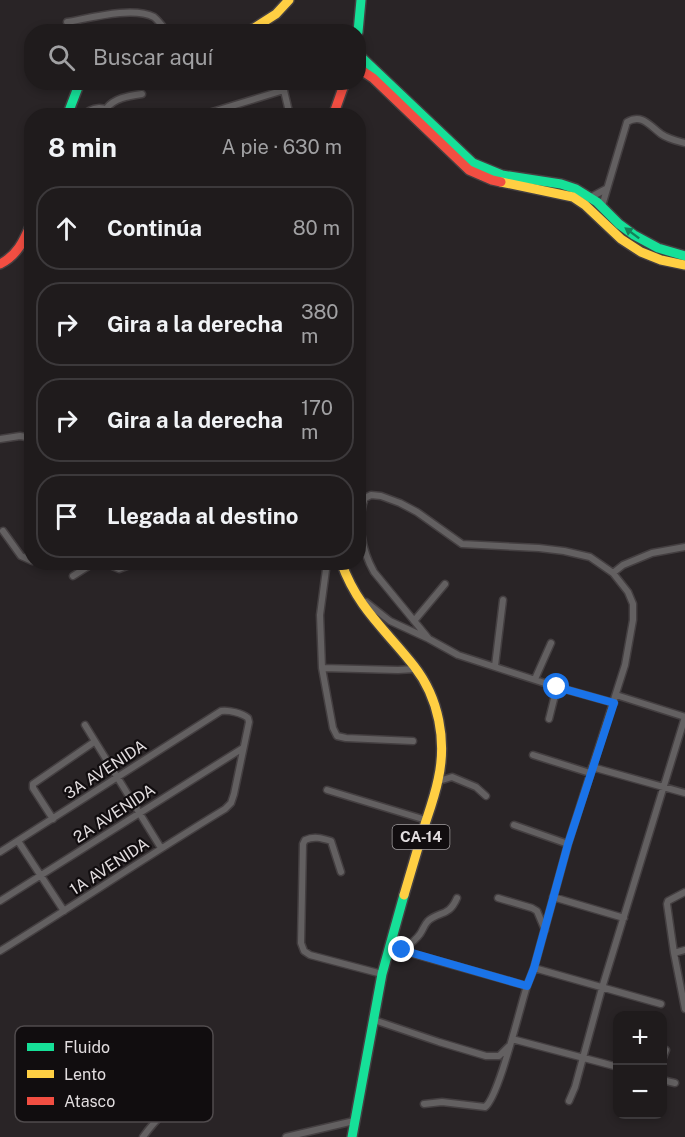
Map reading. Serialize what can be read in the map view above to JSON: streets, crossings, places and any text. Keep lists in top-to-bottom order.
{
  "streets": {
    "main road": ["CA-14"],
    "street": ["3A AVENIDA", "2A AVENIDA", "1A AVENIDA"]
  },
  "crossings": [
    ["3A AVENIDA", "2A AVENIDA"],
    ["3A AVENIDA", "1A AVENIDA"],
    ["2A AVENIDA", "1A AVENIDA"]
  ],
  "legend": ["Fluido", "Lento", "Atasco"],
  "page": {
    "search": "Buscar aquí",
    "heading": ["8 min", "A pie · 630 m"],
    "list": [
      ["Continúa", "80 m"],
      ["Gira a la derecha", "380 m"],
      ["Gira a la derecha", "170 m"],
      "Llegada al destino"
    ],
    "map_buttons": ["+", "−"]
  }
}
